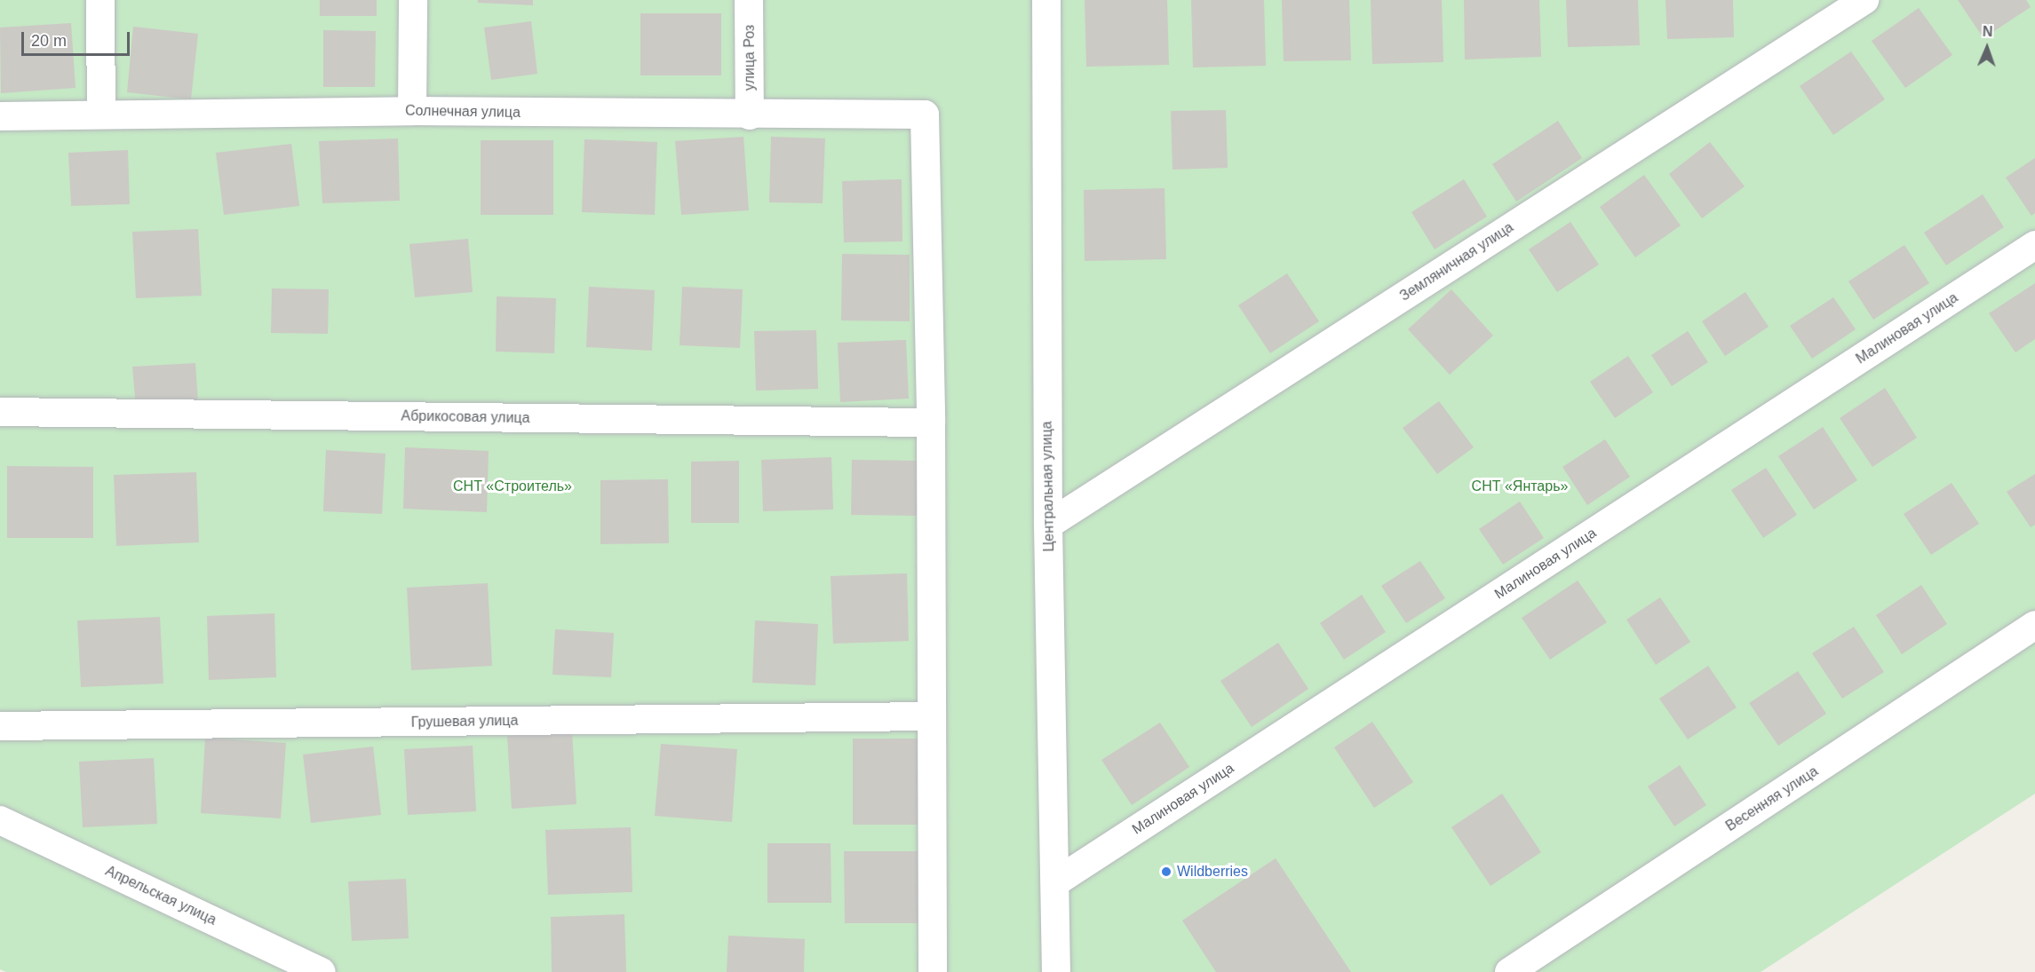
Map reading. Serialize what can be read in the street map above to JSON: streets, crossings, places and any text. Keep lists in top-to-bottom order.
{
  "streets": {
    "street": [
      "улица Роз",
      "Солнечная улица",
      "Земляничная улица",
      "Малиновая улица",
      "Абрикосовая улица",
      "Центральная улица",
      "Грушевая улица",
      "Весенняя улица",
      "Апрельская улица"
    ]
  },
  "crossings": [
    ["улица Роз", "Солнечная улица"],
    ["Солнечная улица", "Абрикосовая улица"],
    ["Земляничная улица", "Центральная улица"],
    ["Малиновая улица", "Центральная улица"]
  ],
  "parks": ["СНТ «Строитель»", "СНТ «Янтарь»"],
  "places": ["Wildberries"],
  "scale_bar": "20 m",
  "north": "top"
}
